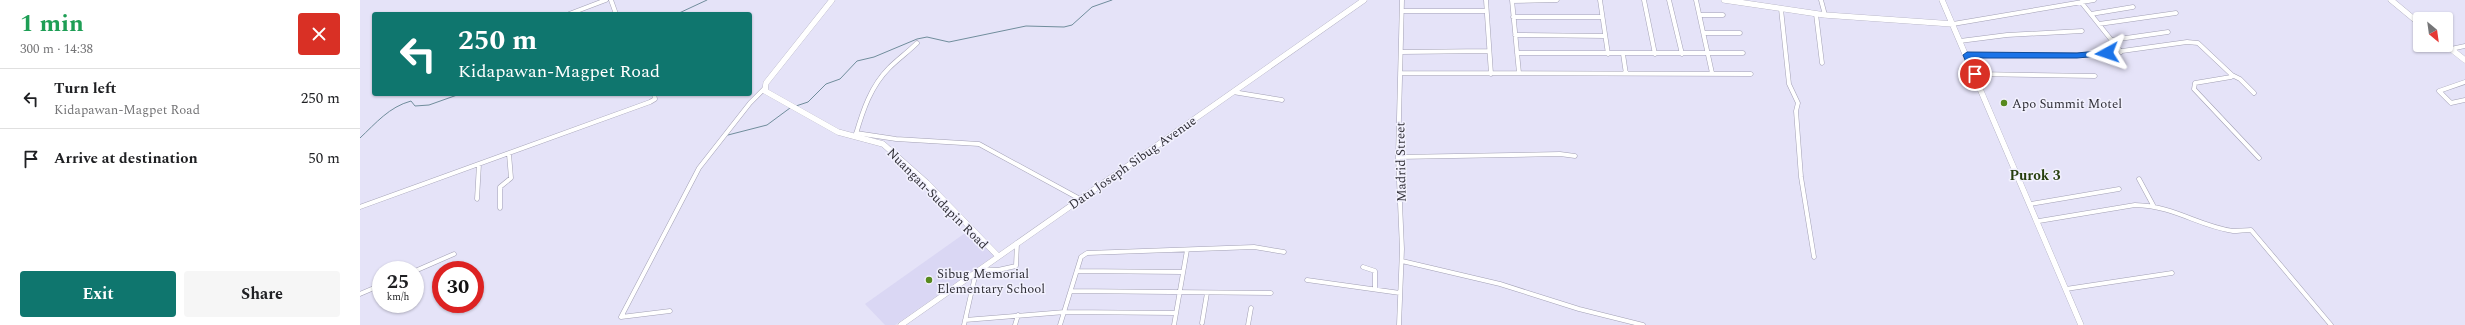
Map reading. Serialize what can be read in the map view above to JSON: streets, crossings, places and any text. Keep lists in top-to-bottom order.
{
  "streets": {
    "main road": ["Datu Joseph Sibug Avenue", "Nuangan-Sudapin Road"],
    "street": ["Madrid Street"]
  },
  "crossings": [
    ["Datu Joseph Sibug Avenue", "Nuangan-Sudapin Road"]
  ],
  "districts": ["Purok 3"],
  "places": ["Apo Summit Motel", "Sibug Memorial Elementary School"],
  "north": "bottom right",
  "page": {
    "heading": ["1 min", "300 m · 14:38"],
    "turn": ["250 m", "Kidapawan-Magpet Road"],
    "list": [
      {
        "name": "Turn left",
        "note": "Kidapawan-Magpet Road",
        "value": "250 m"
      },
      {
        "name": "Arrive at destination",
        "value": "50 m"
      }
    ],
    "speed": "25 km/h",
    "limit": "30",
    "buttons": ["Exit", "Share"]
  }
}
